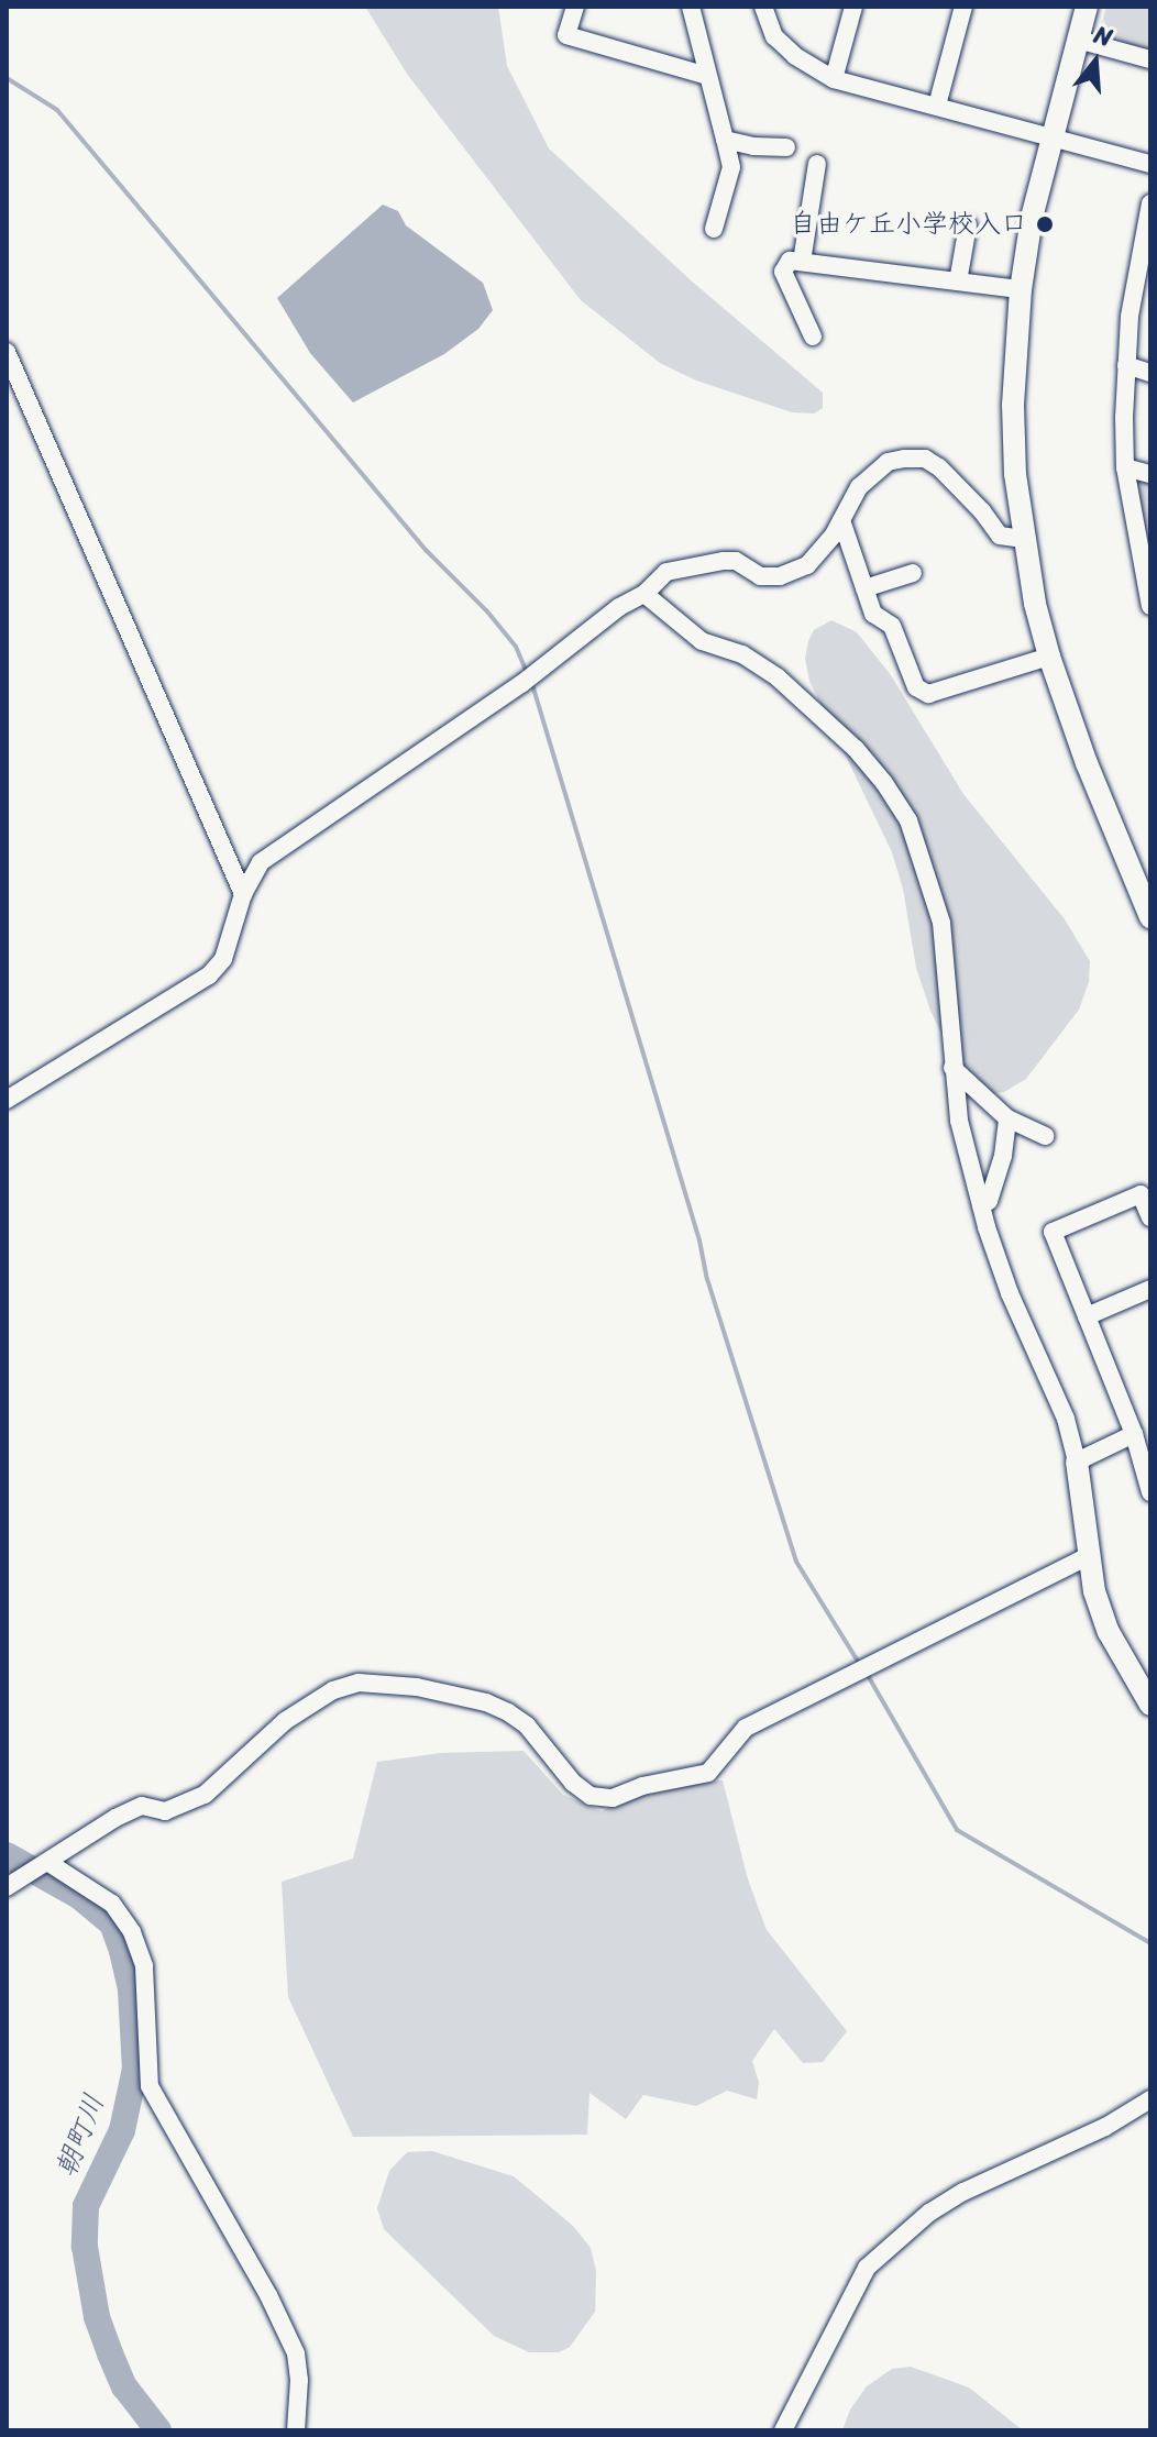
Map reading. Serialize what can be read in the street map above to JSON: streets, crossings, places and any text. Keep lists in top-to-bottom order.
{
  "water": ["朝町川"],
  "places": ["自由ケ丘小学校入口"],
  "north": "top"
}
